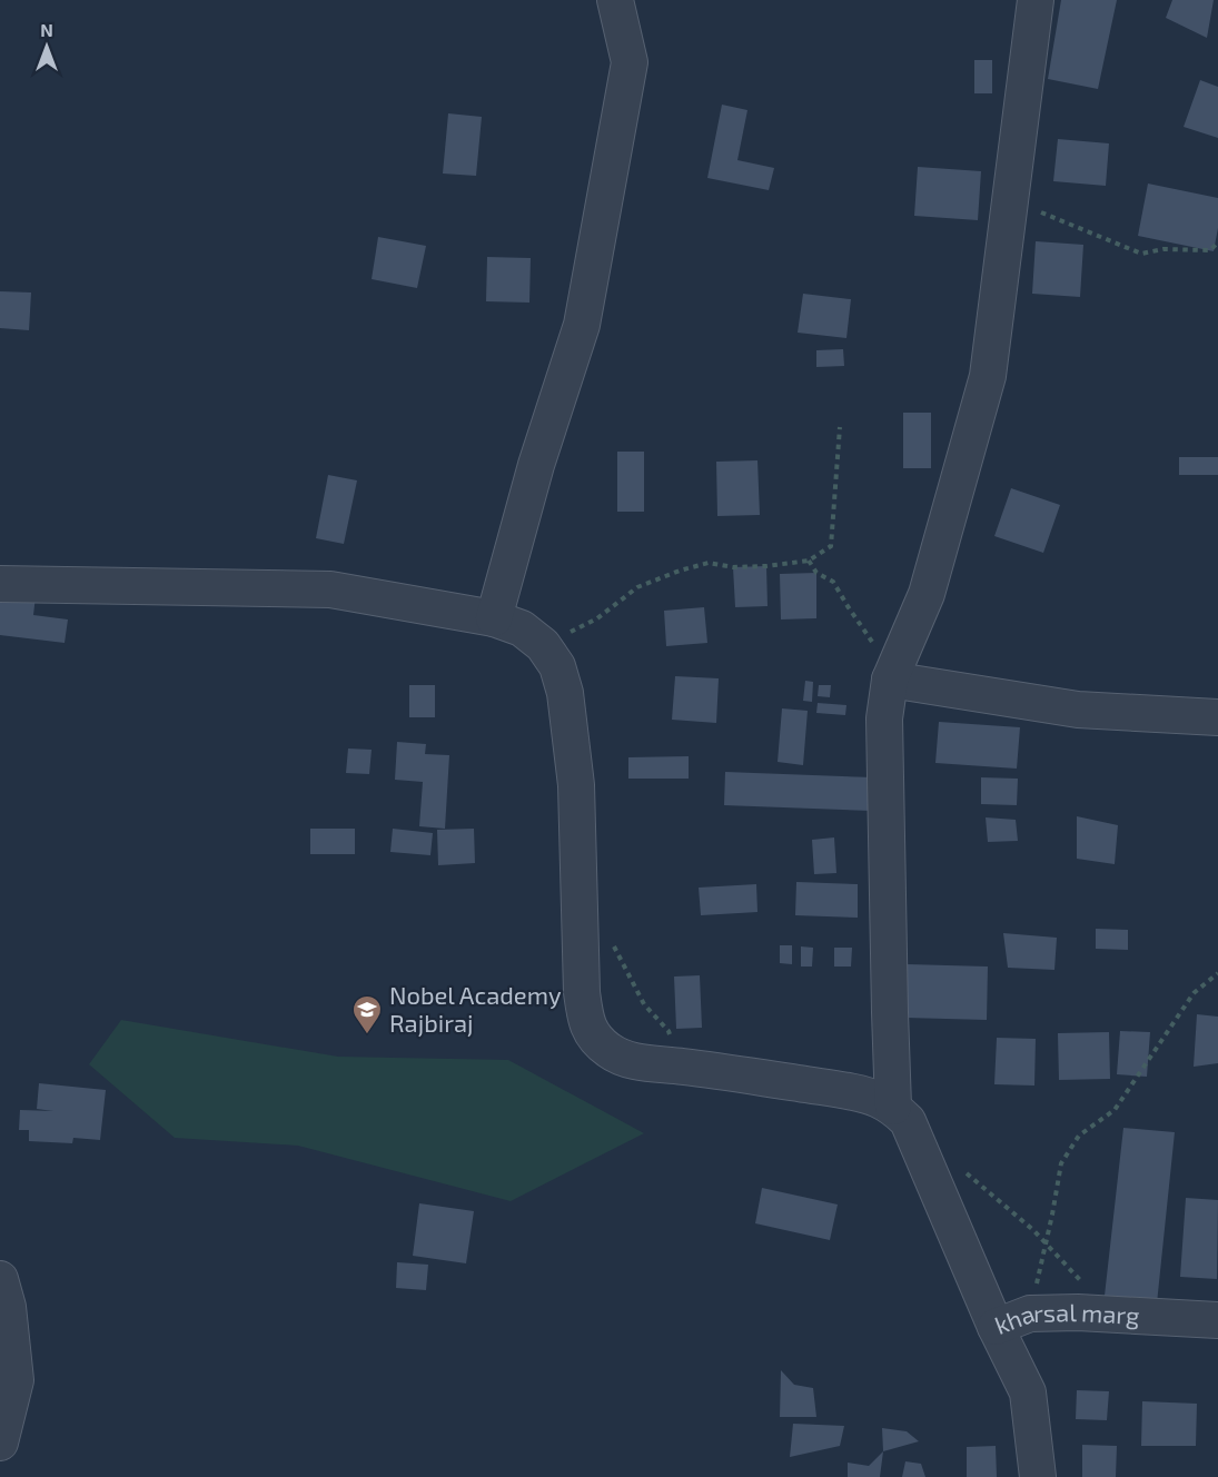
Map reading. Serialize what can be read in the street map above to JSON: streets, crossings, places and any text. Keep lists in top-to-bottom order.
{
  "streets": {
    "street": ["kharsal marg"]
  },
  "places": {
    "school or university": ["Nobel Academy Rajbiraj"]
  },
  "north": "top"
}
